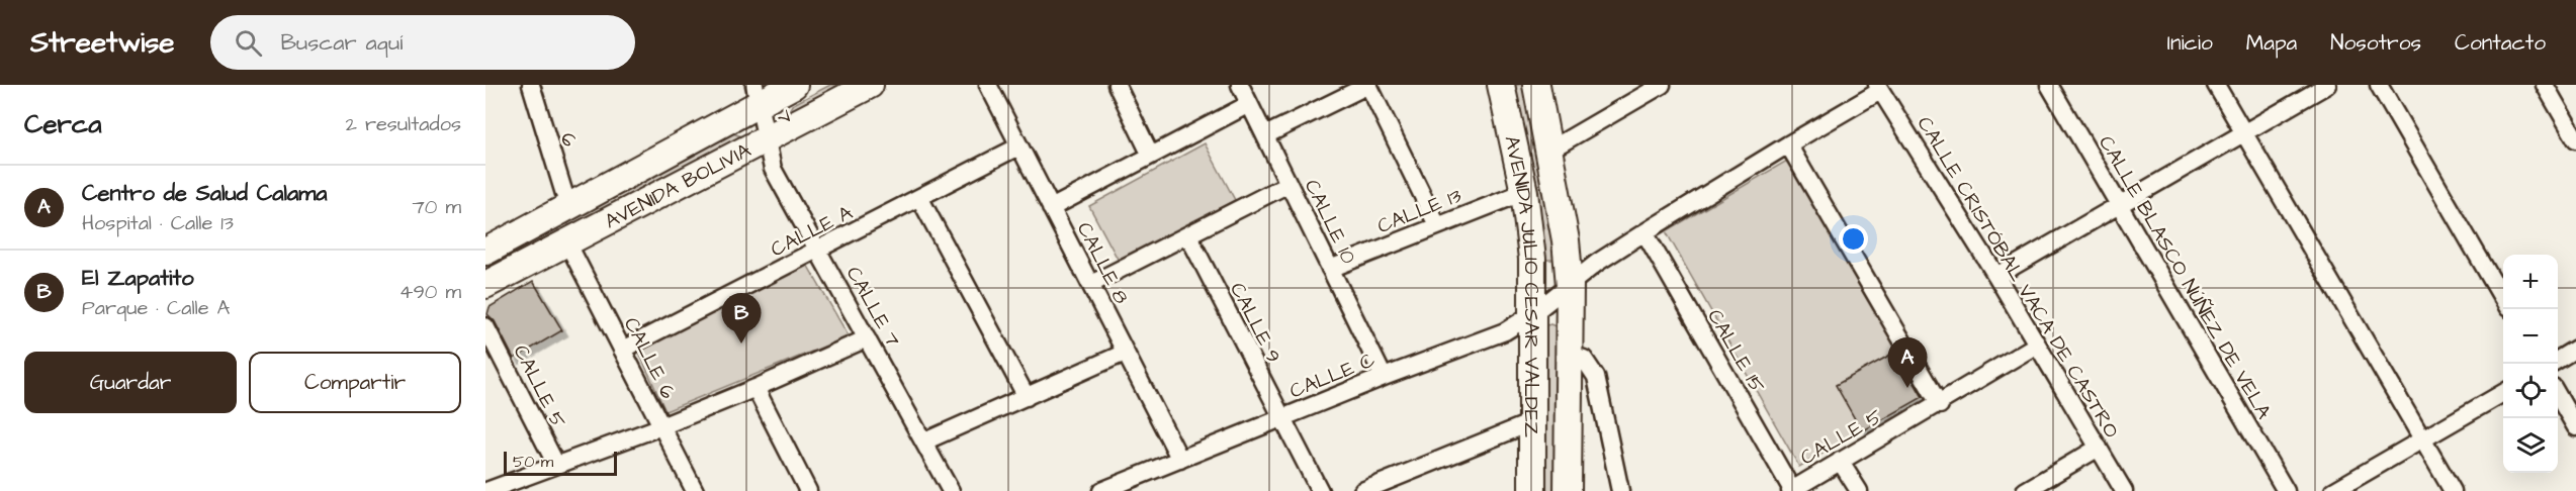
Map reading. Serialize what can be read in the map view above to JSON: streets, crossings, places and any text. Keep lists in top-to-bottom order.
{
  "streets": {
    "main road": ["AVENIDA BOLIVIA", "AVENIDA JULIO CESAR VALDEZ"],
    "street": [
      "7",
      "6",
      "CALLE 13",
      "CALLE 10",
      "CALLE A",
      "CALLE 8",
      "CALLE CRISTÓBAL VACA DE CASTRO",
      "CALLE BLASCO NÚÑEZ DE VELA",
      "CALLE 7",
      "CALLE 9",
      "CALLE 15",
      "CALLE 6",
      "CALLE C",
      "CALLE 5"
    ]
  },
  "crossings": [
    ["7", "AVENIDA BOLIVIA"],
    ["7", "CALLE 7"],
    ["6", "AVENIDA BOLIVIA"],
    ["AVENIDA BOLIVIA", "CALLE 7"],
    ["AVENIDA BOLIVIA", "CALLE 6"],
    ["CALLE 13", "CALLE 10"],
    ["CALLE 13", "AVENIDA JULIO CESAR VALDEZ"],
    ["CALLE 10", "CALLE C"],
    ["CALLE A", "CALLE 8"],
    ["CALLE A", "CALLE 7"],
    ["CALLE A", "CALLE 6"],
    ["CALLE 8", "CALLE C"],
    ["CALLE CRISTÓBAL VACA DE CASTRO", "CALLE C"],
    ["CALLE CRISTÓBAL VACA DE CASTRO", "CALLE 5"],
    ["AVENIDA JULIO CESAR VALDEZ", "CALLE C"],
    ["CALLE 9", "CALLE C"],
    ["CALLE 15", "CALLE C"],
    ["CALLE 15", "CALLE 5"]
  ],
  "scale_bar": "50 m",
  "page": {
    "header": "Streetwise",
    "search": "Buscar aquí",
    "nav": [
      "Inicio",
      "Mapa",
      "Nosotros",
      "Contacto"
    ],
    "heading": ["Cerca", "2 resultados"],
    "list": [
      {
        "mark": "A",
        "name": "Centro de Salud Calama",
        "note": "Hospital · Calle 13",
        "value": "70 m"
      },
      {
        "mark": "B",
        "name": "El Zapatito",
        "note": "Parque · Calle A",
        "value": "490 m"
      }
    ],
    "map_buttons": ["+", "−"],
    "pins": ["B", "A"],
    "buttons": ["Guardar", "Compartir"],
    "scale": "50 m"
  }
}
